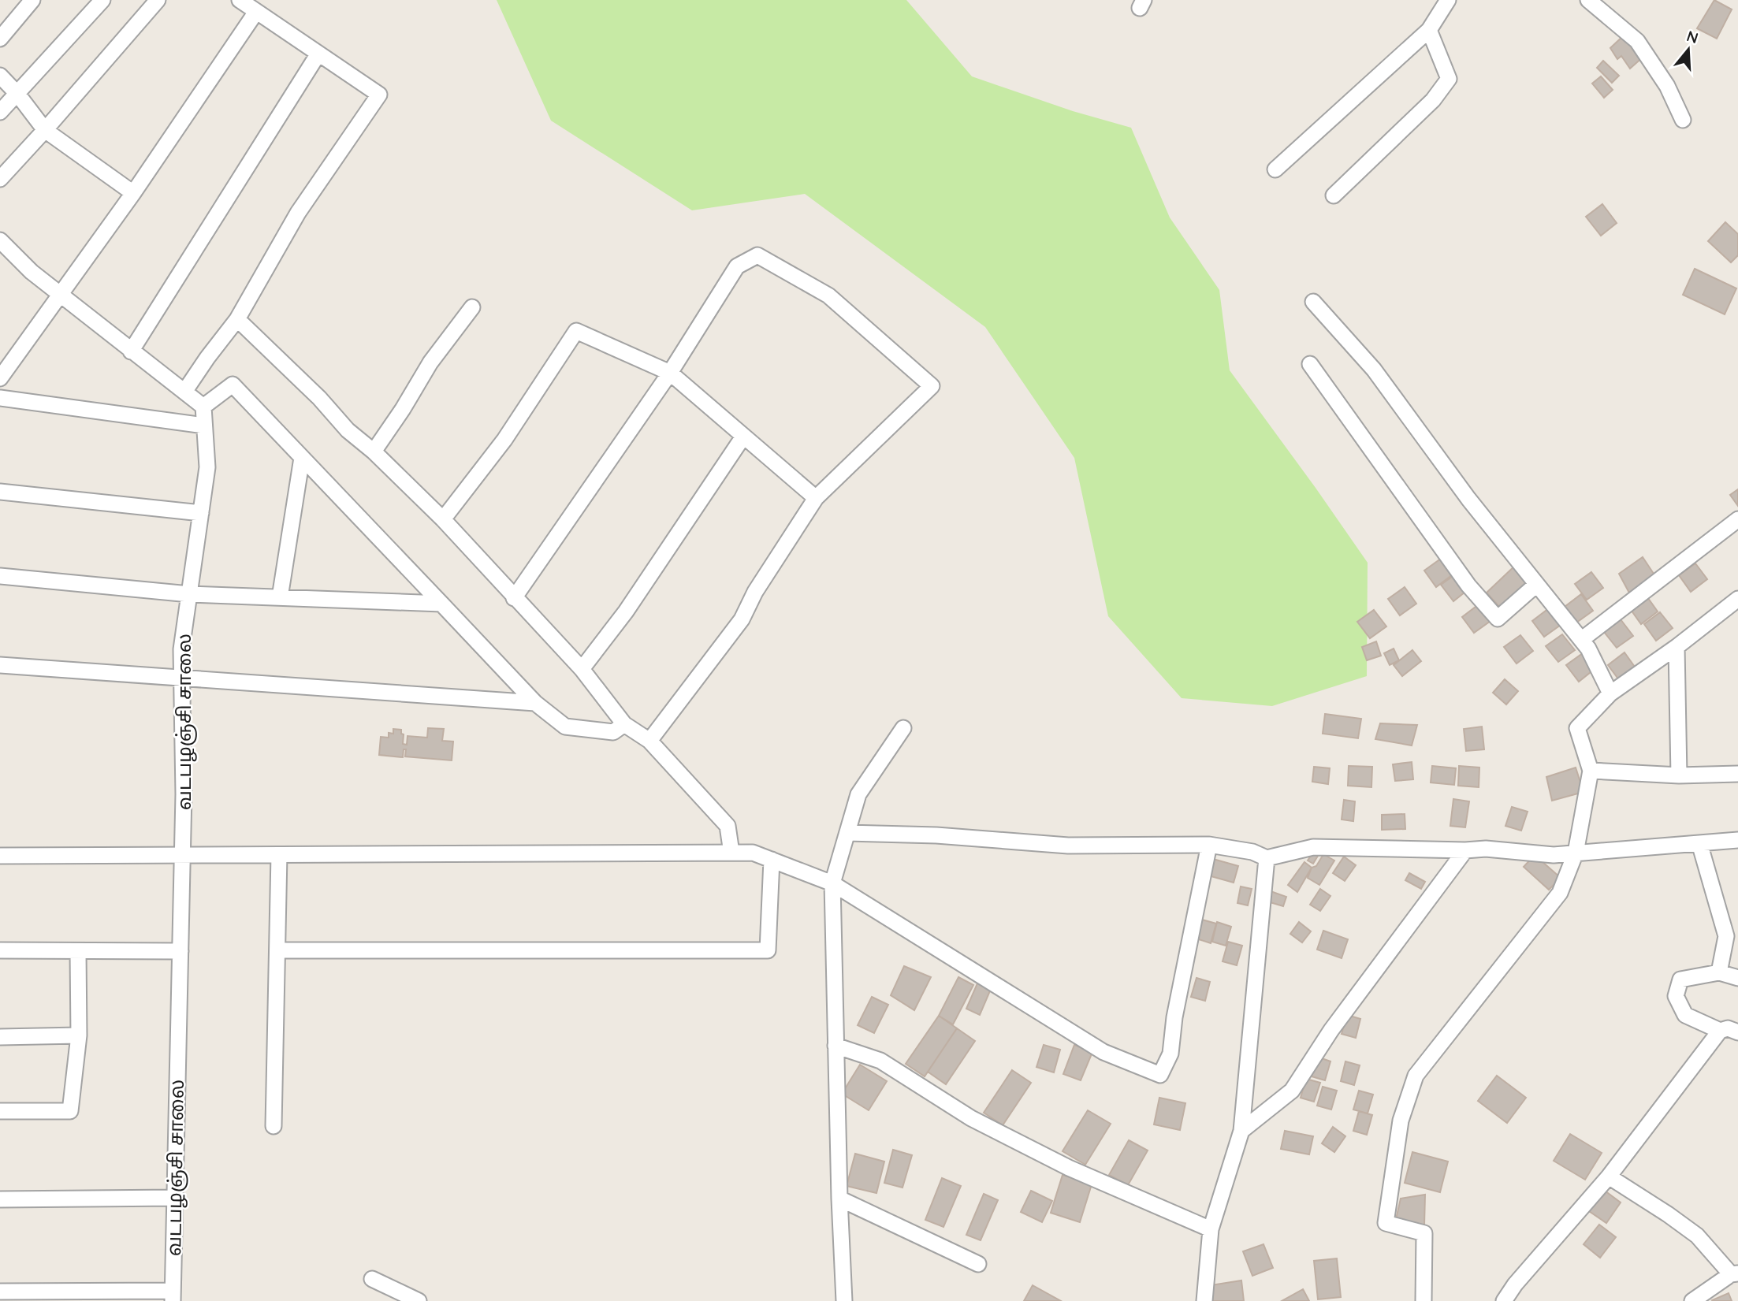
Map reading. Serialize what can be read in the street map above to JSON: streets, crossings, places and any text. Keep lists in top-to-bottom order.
{
  "streets": {
    "street": ["வடபழஞ்சி சாலை"]
  },
  "north": "top"
}
